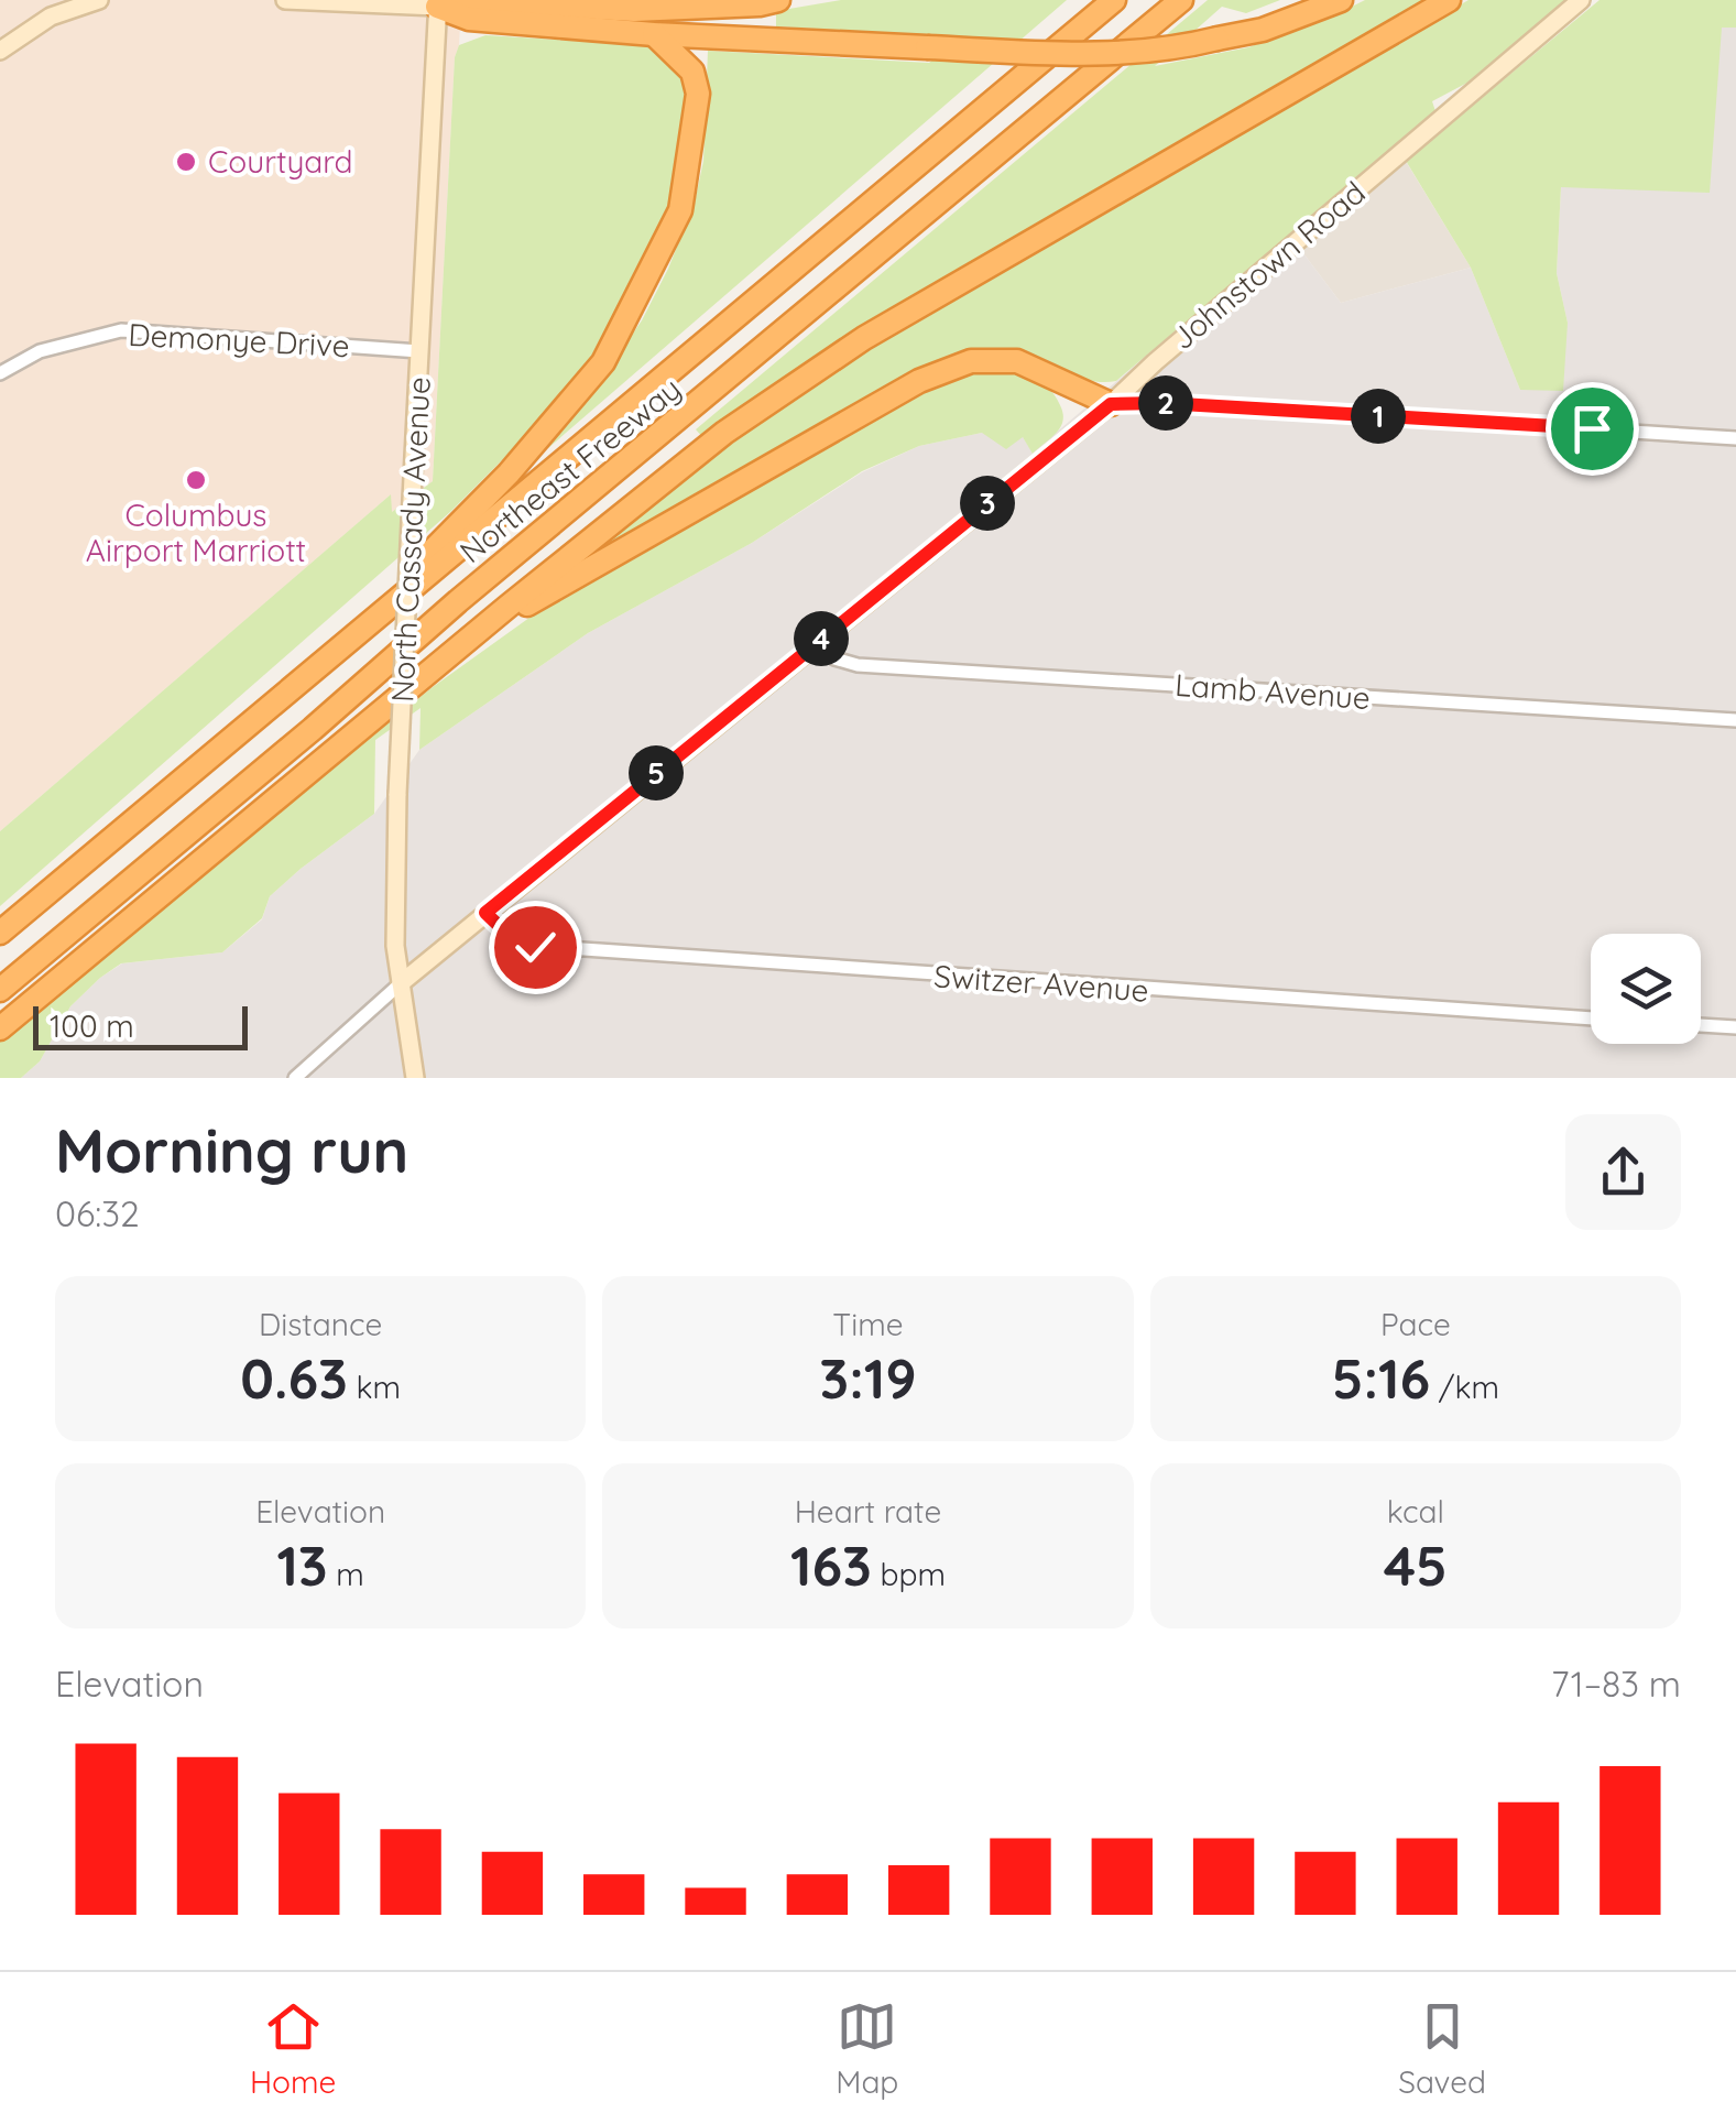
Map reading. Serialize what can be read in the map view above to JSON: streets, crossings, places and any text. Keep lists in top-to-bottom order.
{
  "streets": {
    "highway": ["Northeast Freeway"],
    "main road": ["Johnstown Road", "North Cassady Avenue"],
    "street": ["Demonye Drive", "Lamb Avenue", "Switzer Avenue"]
  },
  "crossings": [
    ["Johnstown Road", "North Cassady Avenue"],
    ["Johnstown Road", "Lamb Avenue"],
    ["Johnstown Road", "Switzer Avenue"],
    ["Demonye Drive", "North Cassady Avenue"]
  ],
  "places": ["Courtyard", "Columbus Airport Marriott"],
  "scale_bar": "100 m",
  "page": {
    "pins": [
      "2",
      "1",
      "3",
      "4",
      "5"
    ],
    "scale": "100 m",
    "heading": ["Morning run", "06:32"],
    "stats": [
      ["Distance", "0.63 km"],
      ["Time", "3:19"],
      ["Pace", "5:16 /km"],
      ["Elevation", "13 m"],
      ["Heart rate", "163 bpm"],
      ["kcal", "45"]
    ],
    "chart": ["Elevation", "71–83 m"],
    "tabs": ["Home", "Map", "Saved"]
  }
}
